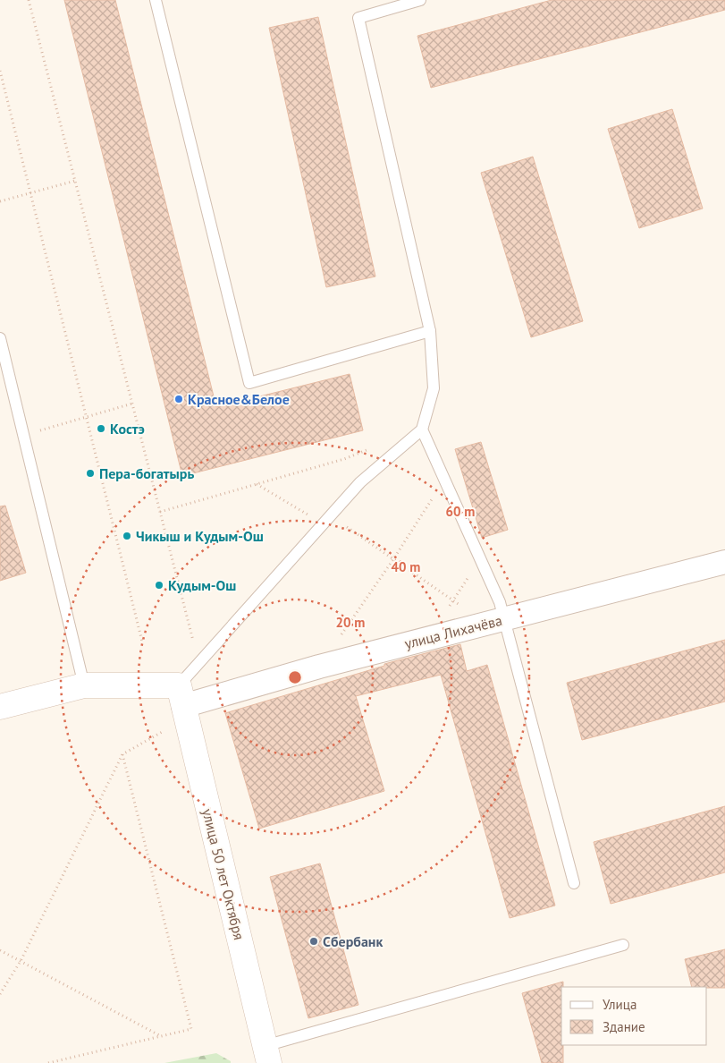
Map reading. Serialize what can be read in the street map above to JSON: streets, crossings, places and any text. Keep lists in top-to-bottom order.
{
  "streets": {
    "street": ["улица Лихачёва", "улица 50 лет Октября"]
  },
  "crossings": [
    ["улица Лихачёва", "улица 50 лет Октября"]
  ],
  "places": [
    "Красное&Белое",
    "Костэ",
    "Пера-богатырь",
    "Чикыш и Кудым-Ош",
    "Кудым-Ош",
    "Сбербанк"
  ],
  "legend": ["Улица", "Здание"],
  "rings": ["60 m", "40 m", "20 m"]
}
